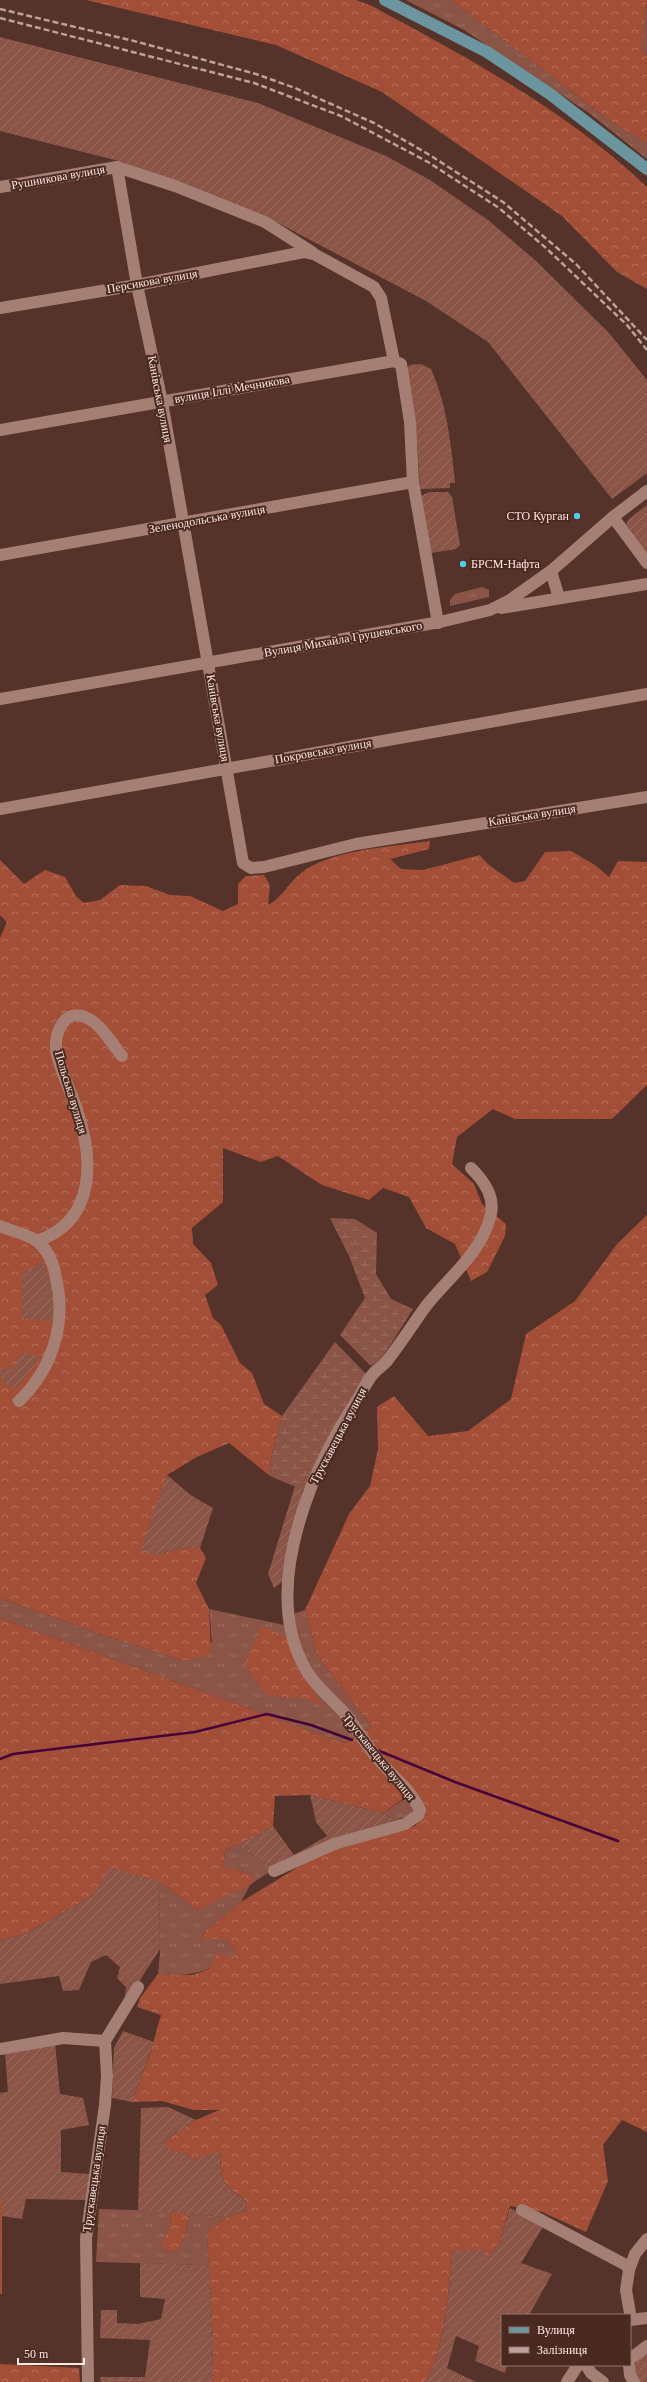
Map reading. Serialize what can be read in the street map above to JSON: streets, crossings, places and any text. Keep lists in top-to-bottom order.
{
  "streets": {
    "street": [
      "Рушникова вулиця",
      "Персикова вулиця",
      "вулиця Іллі Мечникова",
      "Канівська вулиця",
      "Зеленодольська вулиця",
      "Вулиця Михайла Грушевського",
      "Покровська вулиця",
      "Польська вулиця",
      "Трускавецька вулиця"
    ]
  },
  "crossings": [
    ["Рушникова вулиця", "Канівська вулиця"],
    ["Персикова вулиця", "Канівська вулиця"],
    ["вулиця Іллі Мечникова", "Канівська вулиця"],
    ["Канівська вулиця", "Зеленодольська вулиця"],
    ["Канівська вулиця", "Вулиця Михайла Грушевського"],
    ["Канівська вулиця", "Покровська вулиця"]
  ],
  "places": ["СТО Курган", "БРСМ-Нафта"],
  "legend": ["Вулиця", "Залізниця"],
  "scale_bar": "50 m"
}
